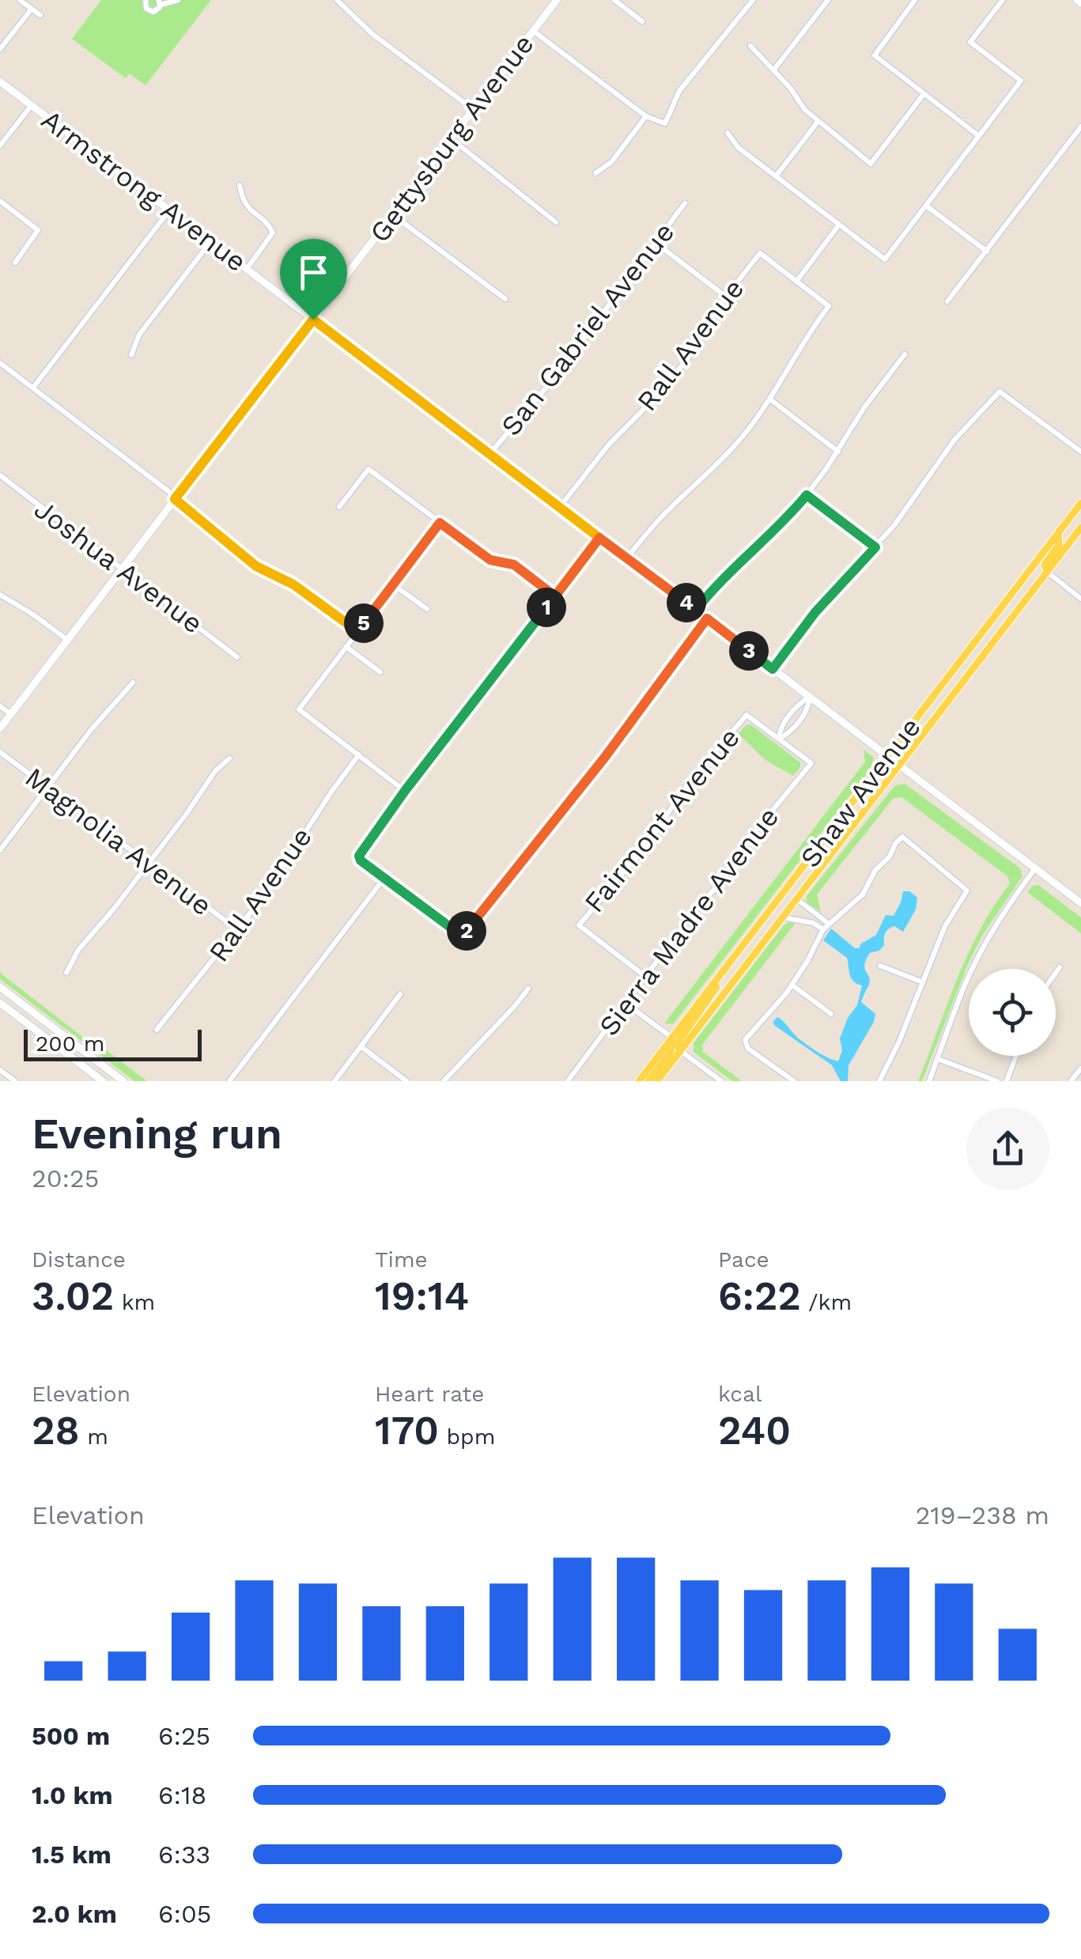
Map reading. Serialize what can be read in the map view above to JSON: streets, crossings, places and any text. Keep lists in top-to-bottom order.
{
  "streets": {
    "main road": ["Shaw Avenue"],
    "street": [
      "Gettysburg Avenue",
      "Armstrong Avenue",
      "San Gabriel Avenue",
      "Rall Avenue",
      "Joshua Avenue",
      "Fairmont Avenue",
      "Magnolia Avenue",
      "Sierra Madre Avenue"
    ]
  },
  "crossings": [
    ["Gettysburg Avenue", "Armstrong Avenue"],
    ["Gettysburg Avenue", "Joshua Avenue"],
    ["Armstrong Avenue", "San Gabriel Avenue"],
    ["Armstrong Avenue", "Rall Avenue"],
    ["Armstrong Avenue", "Shaw Avenue"],
    ["Armstrong Avenue", "Fairmont Avenue"],
    ["Rall Avenue", "Magnolia Avenue"],
    ["Fairmont Avenue", "Sierra Madre Avenue"]
  ],
  "scale_bar": "200 m",
  "page": {
    "pins": [
      "4",
      "1",
      "5",
      "3",
      "2"
    ],
    "scale": "200 m",
    "heading": ["Evening run", "20:25"],
    "stats": [
      ["Distance", "3.02 km"],
      ["Time", "19:14"],
      ["Pace", "6:22 /km"],
      ["Elevation", "28 m"],
      ["Heart rate", "170 bpm"],
      ["kcal", "240"]
    ],
    "chart": ["Elevation", "219–238 m"],
    "list": [
      {
        "name": "500 m",
        "note": "6:25"
      },
      {
        "name": "1.0 km",
        "note": "6:18"
      },
      {
        "name": "1.5 km",
        "note": "6:33"
      },
      {
        "name": "2.0 km",
        "note": "6:05"
      }
    ]
  }
}
